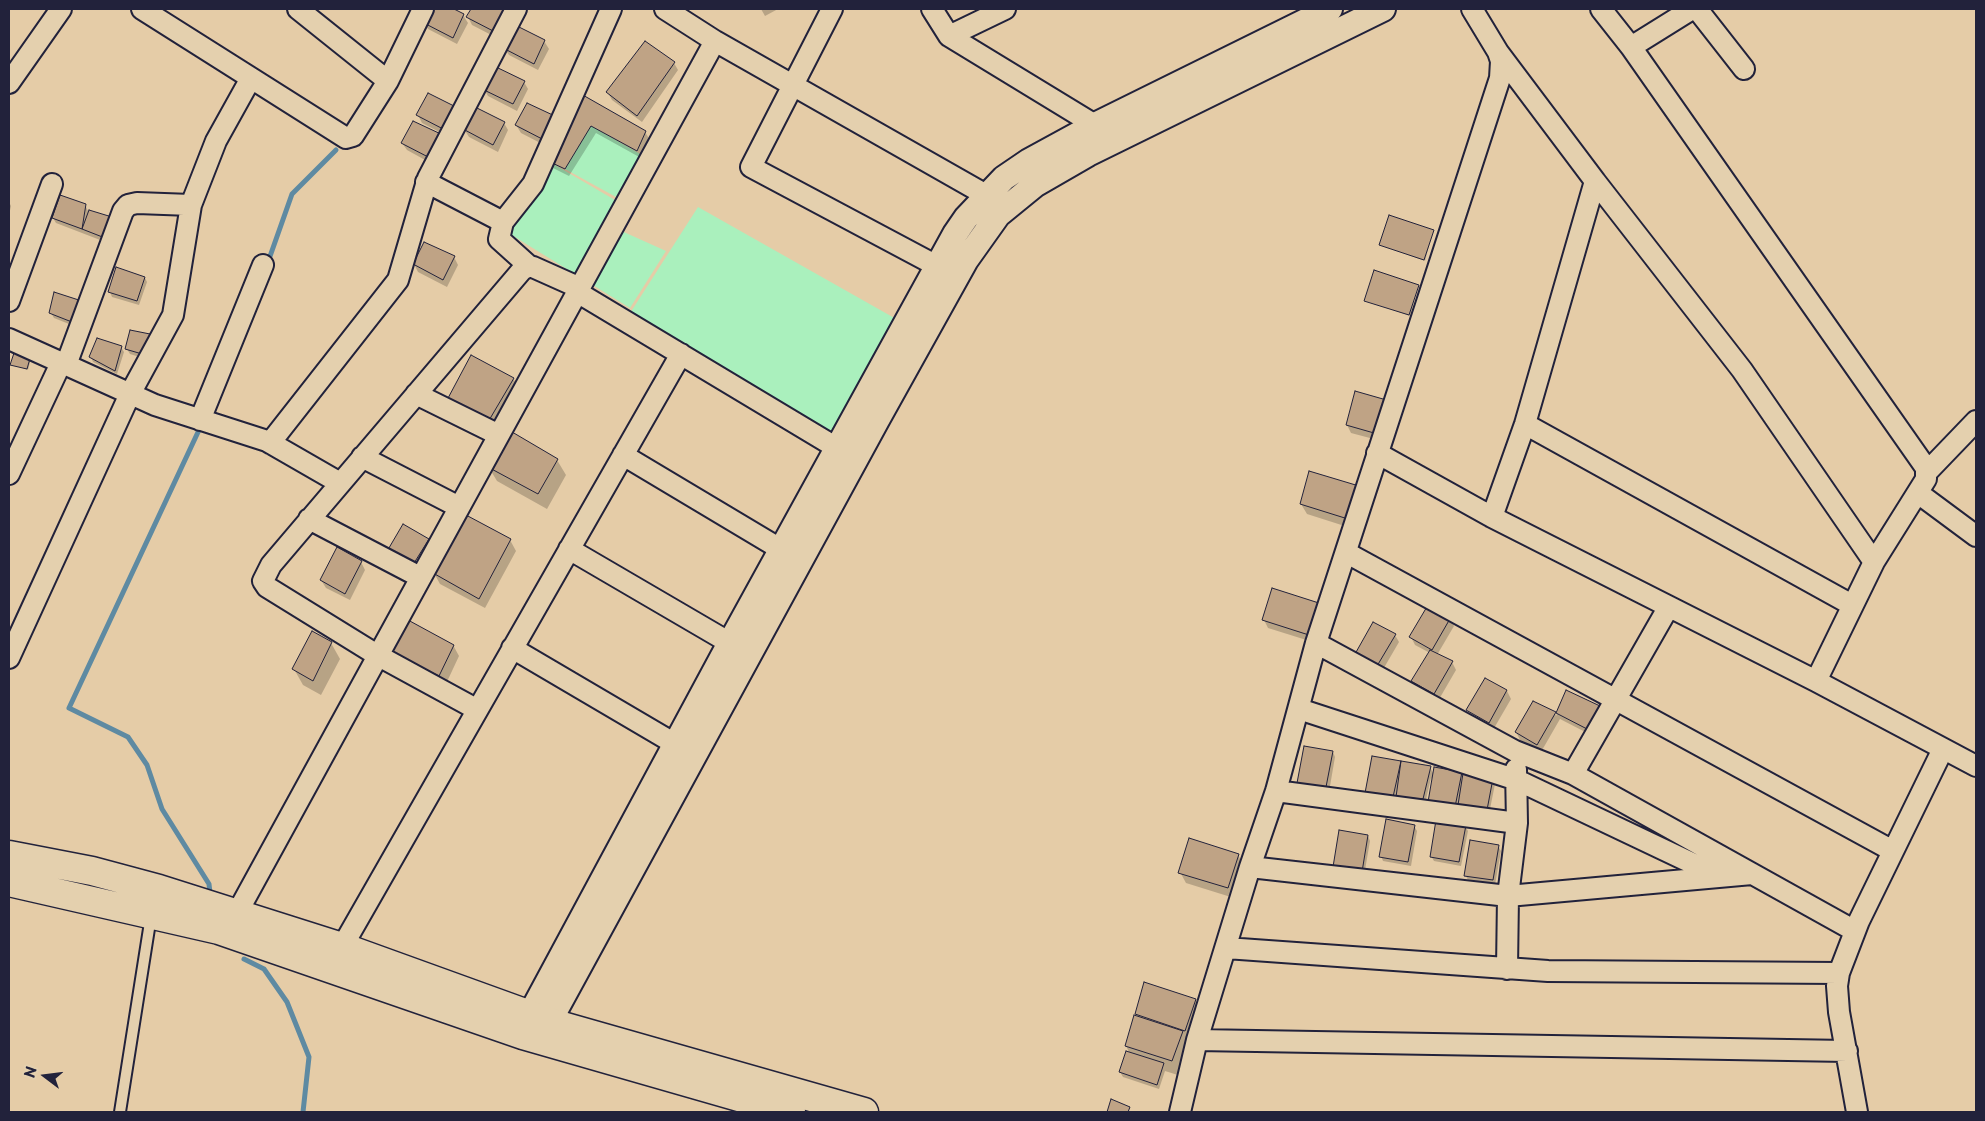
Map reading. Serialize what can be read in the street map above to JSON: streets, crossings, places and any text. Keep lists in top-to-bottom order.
{
  "north": "left"
}
